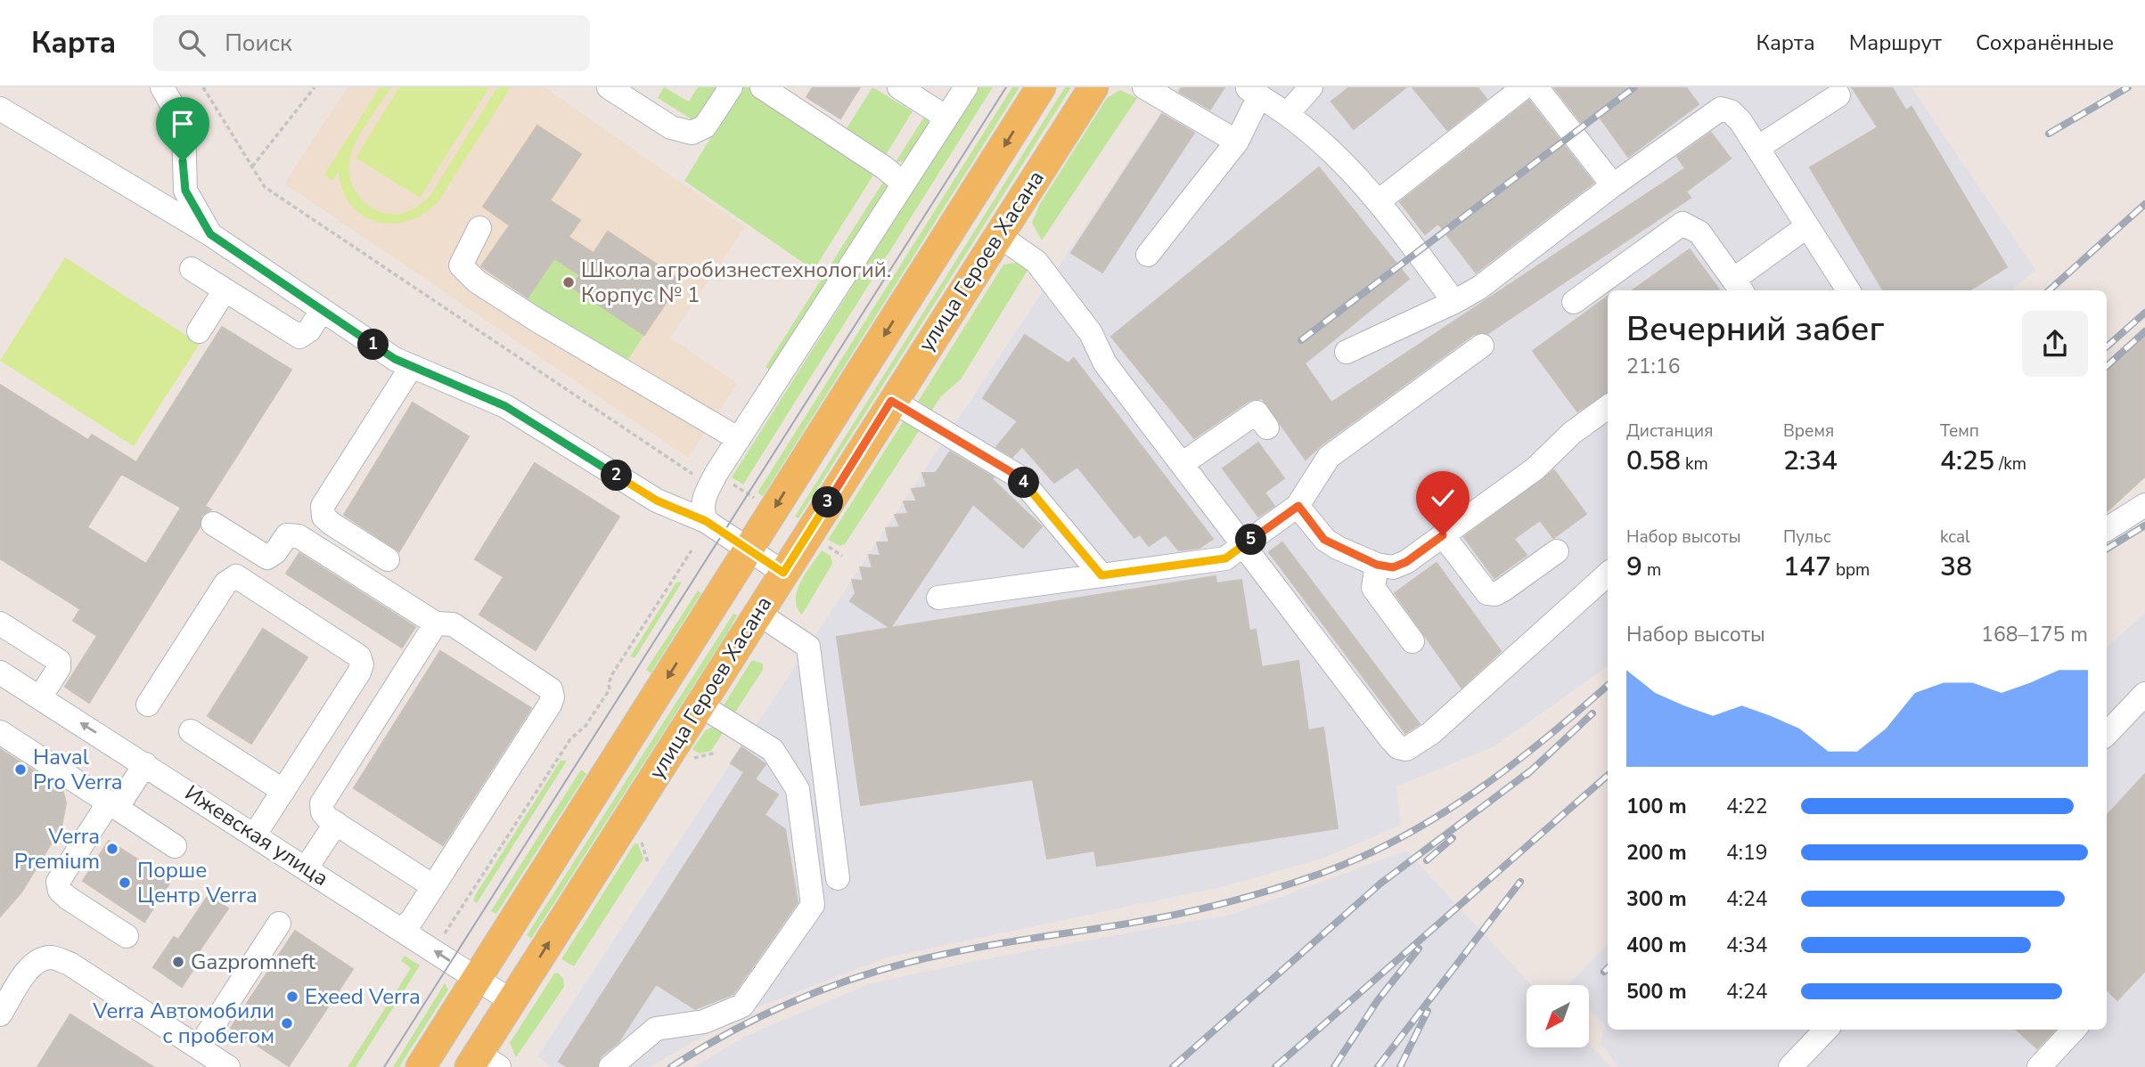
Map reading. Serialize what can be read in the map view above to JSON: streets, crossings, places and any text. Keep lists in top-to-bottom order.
{
  "streets": {
    "main road": ["улица Героев Хасана"],
    "street": ["Ижевская улица"]
  },
  "crossings": [
    ["улица Героев Хасана", "Ижевская улица"]
  ],
  "places": [
    "Школа агробизнестехнологий. Корпус № 1",
    "Haval Pro Verra",
    "Verra Premium",
    "Порше Центр Verra",
    "Gazpromneft",
    "Exeed Verra",
    "Verra Автомобили с пробегом"
  ],
  "north": "bottom left",
  "page": {
    "header": "Карта",
    "search": "Поиск",
    "nav": ["Карта", "Маршрут", "Сохранённые"],
    "heading": ["Вечерний забег", "21:16"],
    "pins": [
      "1",
      "2",
      "4",
      "3",
      "5"
    ],
    "stats": [
      ["Дистанция", "0.58 km"],
      ["Время", "2:34"],
      ["Темп", "4:25 /km"],
      ["Набор высоты", "9 m"],
      ["Пульс", "147 bpm"],
      ["kcal", "38"]
    ],
    "chart": ["Набор высоты", "168–175 m"],
    "list": [
      {
        "name": "100 m",
        "note": "4:22"
      },
      {
        "name": "200 m",
        "note": "4:19"
      },
      {
        "name": "300 m",
        "note": "4:24"
      },
      {
        "name": "400 m",
        "note": "4:34"
      },
      {
        "name": "500 m",
        "note": "4:24"
      }
    ]
  }
}
